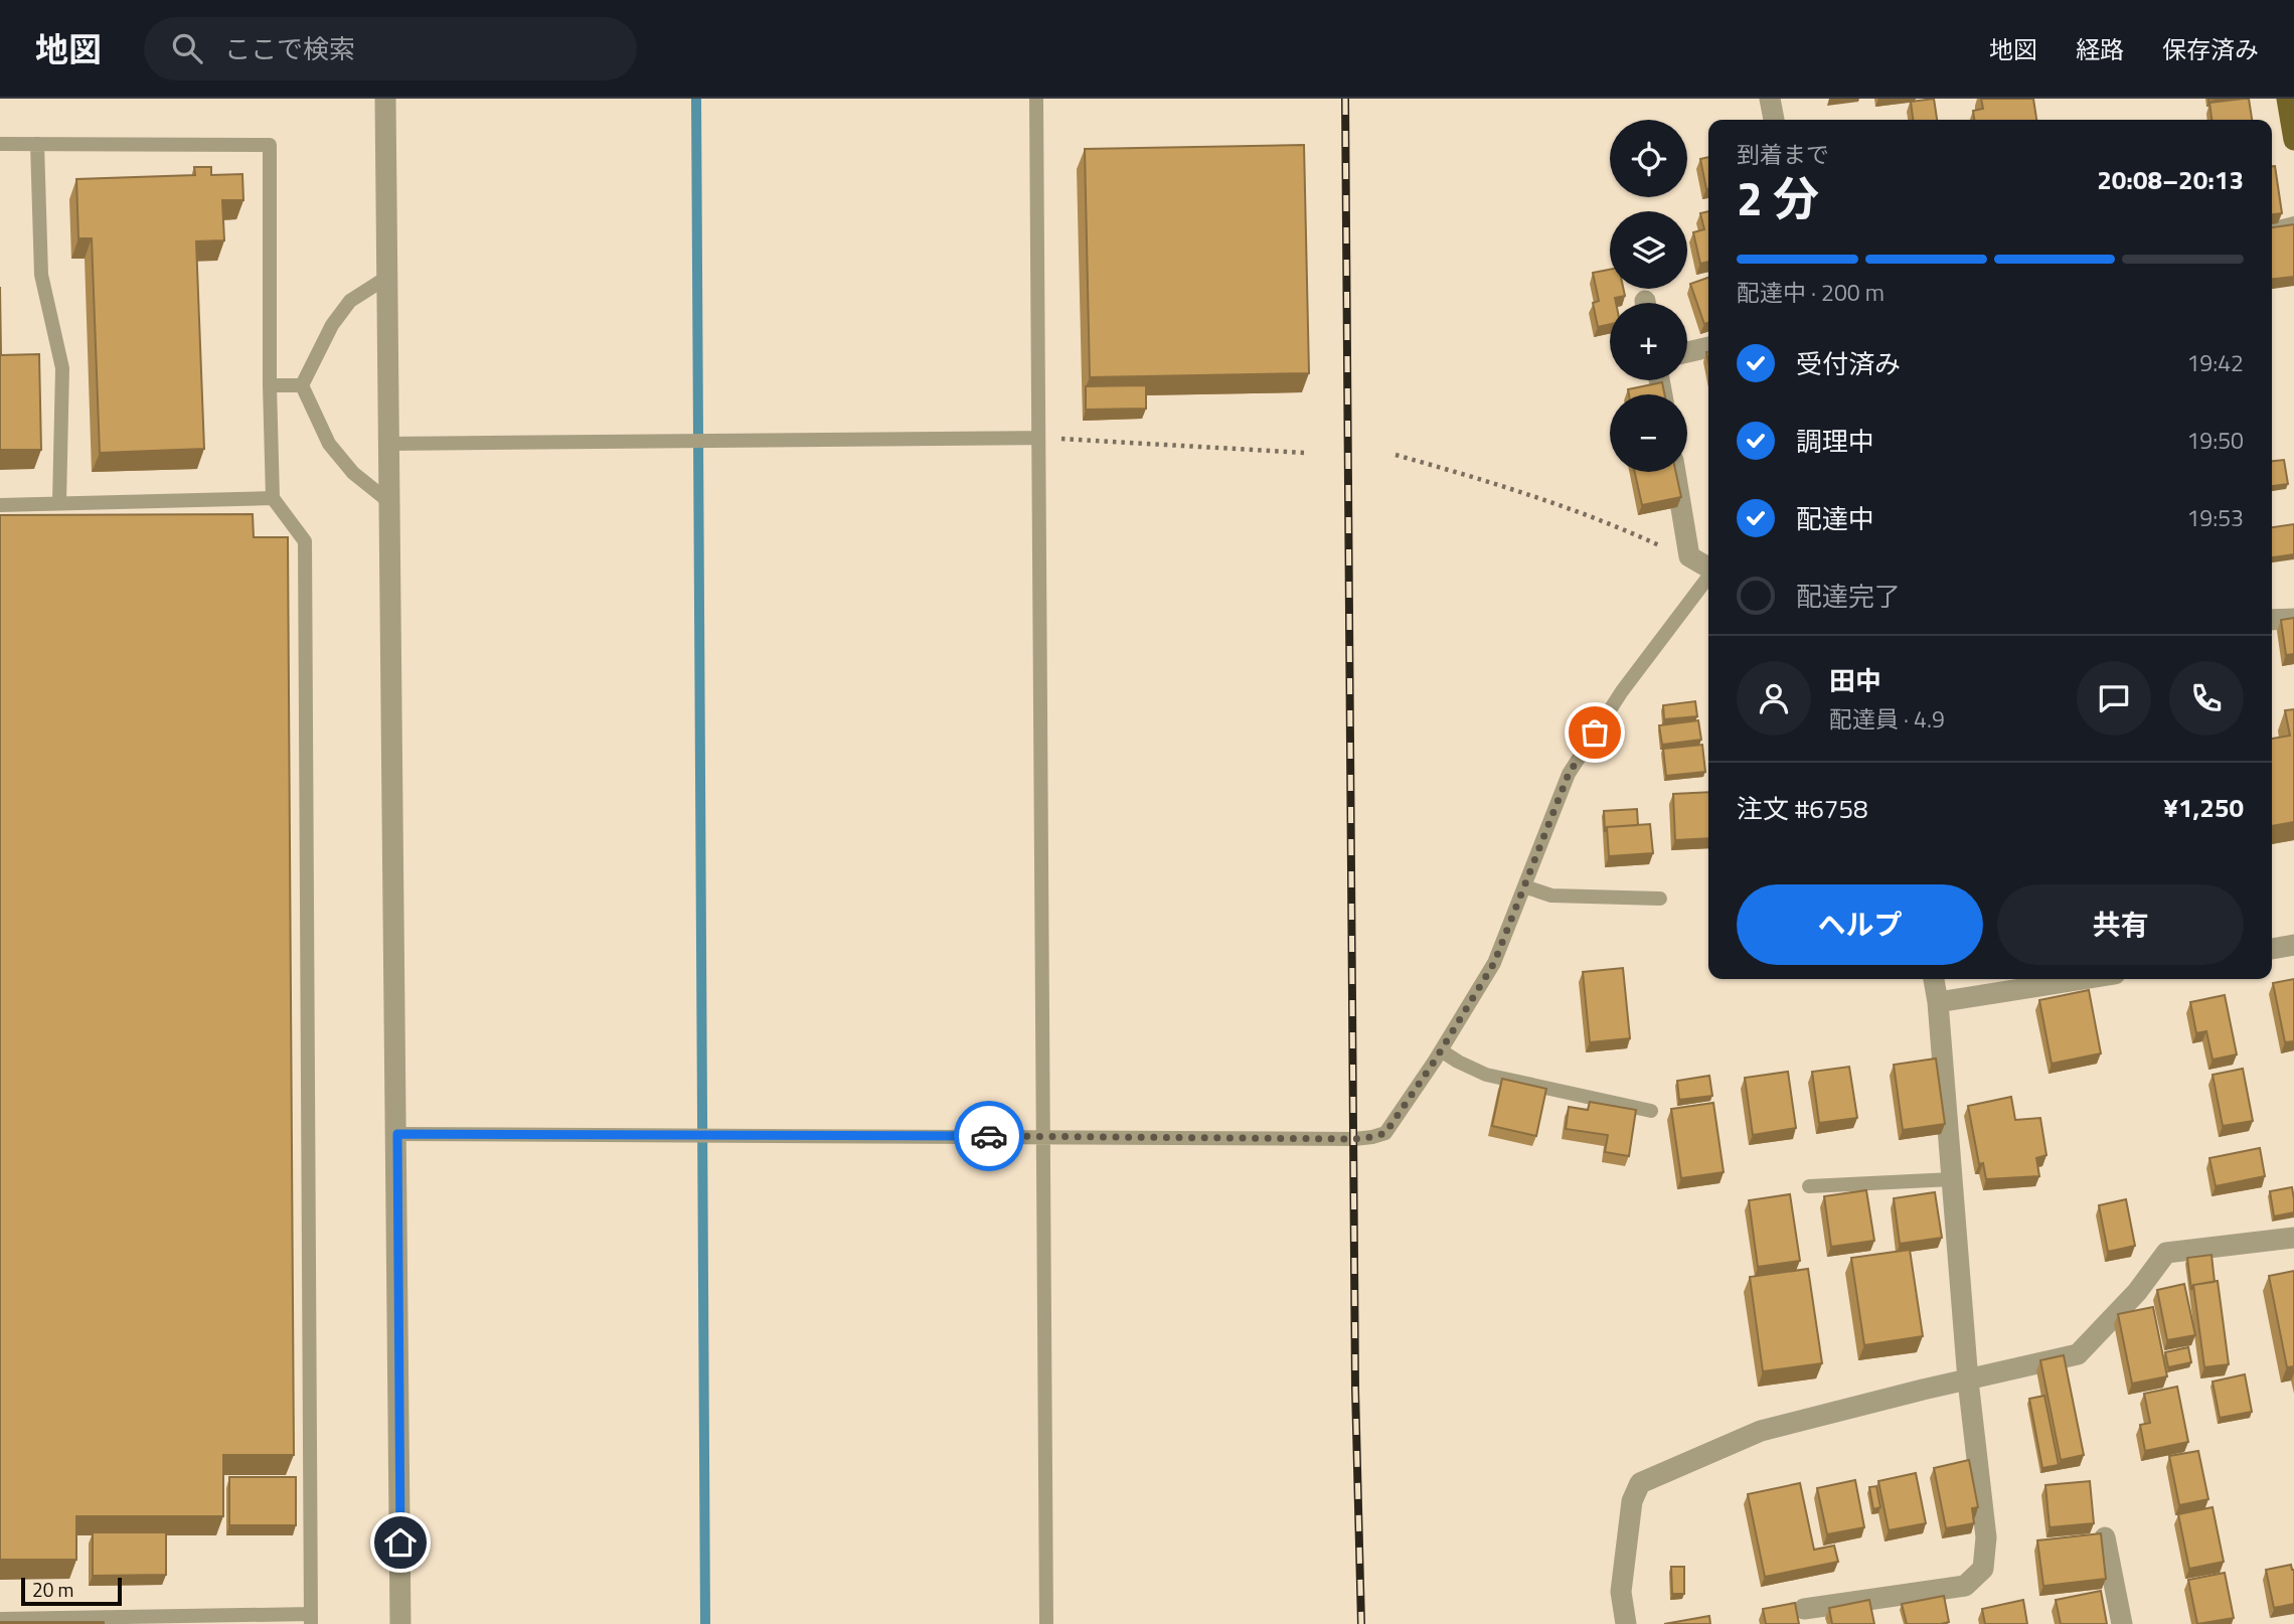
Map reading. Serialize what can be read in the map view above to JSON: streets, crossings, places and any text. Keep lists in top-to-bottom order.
{
  "scale_bar": "20 m",
  "page": {
    "header": "地図",
    "search": "ここで検索",
    "nav": ["地図", "経路", "保存済み"],
    "map_buttons": ["+", "−"],
    "heading": ["2 分", "到着まで", "20:08–20:13"],
    "panel": [
      "田中",
      "配達員 · 4.9",
      "注文 #6758",
      "¥1,250"
    ],
    "bar": "配達中 · 200 m",
    "list": [
      ["受付済み", "19:42"],
      ["調理中", "19:50"],
      ["配達中", "19:53"],
      "配達完了"
    ],
    "buttons": ["ヘルプ", "共有"],
    "scale": "20 m"
  }
}
